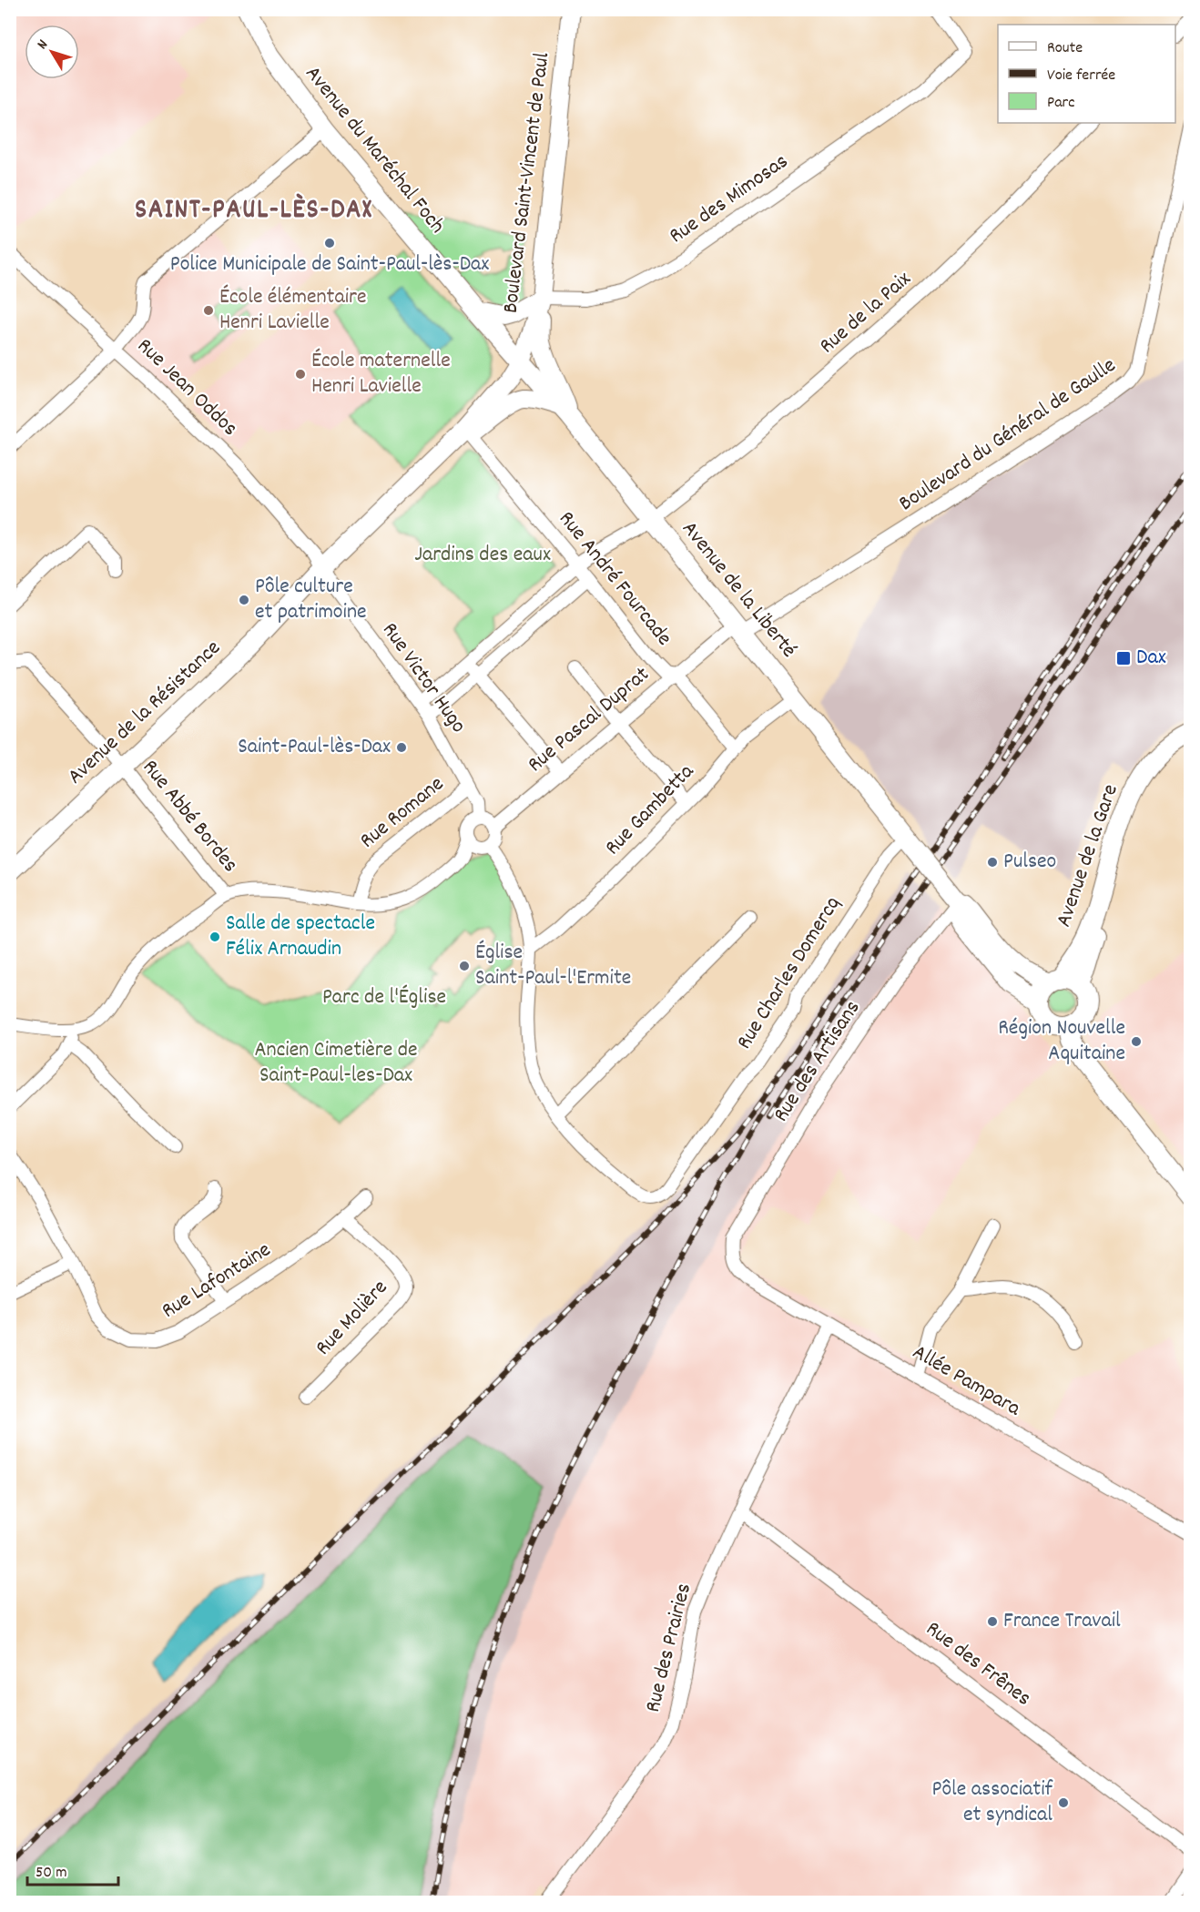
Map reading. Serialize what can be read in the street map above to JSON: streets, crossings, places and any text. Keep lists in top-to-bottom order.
{
  "streets": {
    "main road": [
      "Avenue du Maréchal Foch",
      "Boulevard Saint-Vincent de Paul",
      "Avenue de la Liberté",
      "Avenue de la Résistance",
      "Avenue de la Gare"
    ],
    "street": [
      "Rue des Mimosas",
      "Rue de la Paix",
      "Rue Jean Oddos",
      "Boulevard du Général de Gaulle",
      "Rue André Fourcade",
      "Rue Victor Hugo",
      "Rue Pascal Duprat",
      "Rue Gambetta",
      "Rue Romane",
      "Rue Abbé Bordes",
      "Rue Charles Domercq",
      "Rue des Artisans",
      "Rue Lafontaine",
      "Rue Molière",
      "Allée Pampara",
      "Rue des Prairies",
      "Rue des Frênes"
    ]
  },
  "crossings": [
    ["Avenue du Maréchal Foch", "Boulevard Saint-Vincent de Paul"],
    ["Avenue du Maréchal Foch", "Avenue de la Liberté"],
    ["Avenue du Maréchal Foch", "Avenue de la Résistance"],
    ["Boulevard Saint-Vincent de Paul", "Rue des Mimosas"],
    ["Boulevard Saint-Vincent de Paul", "Avenue de la Liberté"],
    ["Boulevard Saint-Vincent de Paul", "Avenue de la Résistance"],
    ["Rue de la Paix", "Rue André Fourcade"],
    ["Rue de la Paix", "Avenue de la Liberté"],
    ["Rue de la Paix", "Rue Victor Hugo"],
    ["Rue Jean Oddos", "Rue Victor Hugo"],
    ["Rue Jean Oddos", "Avenue de la Résistance"],
    ["Boulevard du Général de Gaulle", "Avenue de la Liberté"],
    ["Boulevard du Général de Gaulle", "Rue Pascal Duprat"],
    ["Rue André Fourcade", "Avenue de la Résistance"],
    ["Rue André Fourcade", "Rue Pascal Duprat"],
    ["Rue André Fourcade", "Rue Gambetta"],
    ["Avenue de la Liberté", "Avenue de la Résistance"],
    ["Avenue de la Liberté", "Rue Pascal Duprat"],
    ["Avenue de la Liberté", "Rue Gambetta"],
    ["Avenue de la Liberté", "Rue Charles Domercq"],
    ["Avenue de la Liberté", "Rue des Artisans"],
    ["Rue Victor Hugo", "Avenue de la Résistance"],
    ["Rue Victor Hugo", "Rue Pascal Duprat"],
    ["Rue Victor Hugo", "Rue Romane"],
    ["Rue Victor Hugo", "Rue Abbé Bordes"],
    ["Avenue de la Résistance", "Rue Abbé Bordes"],
    ["Rue Pascal Duprat", "Rue Abbé Bordes"],
    ["Rue Romane", "Rue Abbé Bordes"],
    ["Rue des Artisans", "Allée Pampara"],
    ["Rue Lafontaine", "Rue Molière"],
    ["Allée Pampara", "Rue des Prairies"],
    ["Rue des Prairies", "Rue des Frênes"]
  ],
  "districts": ["SAINT-PAUL-LÈS-DAX"],
  "parks": ["Jardins des eaux", "Parc de l'Église", "Ancien Cimetière de Saint-Paul-les-Dax"],
  "places": {
    "other": [
      "Police Municipale de Saint-Paul-lès-Dax",
      "École élémentaire Henri Lavielle",
      "École maternelle Henri Lavielle",
      "Pôle culture et patrimoine",
      "Saint-Paul-lès-Dax",
      "Pulseo",
      "Salle de spectacle Félix Arnaudin",
      "Église Saint-Paul-l'Ermite",
      "Région Nouvelle Aquitaine",
      "France Travail",
      "Pôle associatif et syndical"
    ],
    "transit": ["Dax"]
  },
  "legend": ["Route", "Voie ferrée", "Parc"],
  "scale_bar": "50 m",
  "north": "top left"
}
